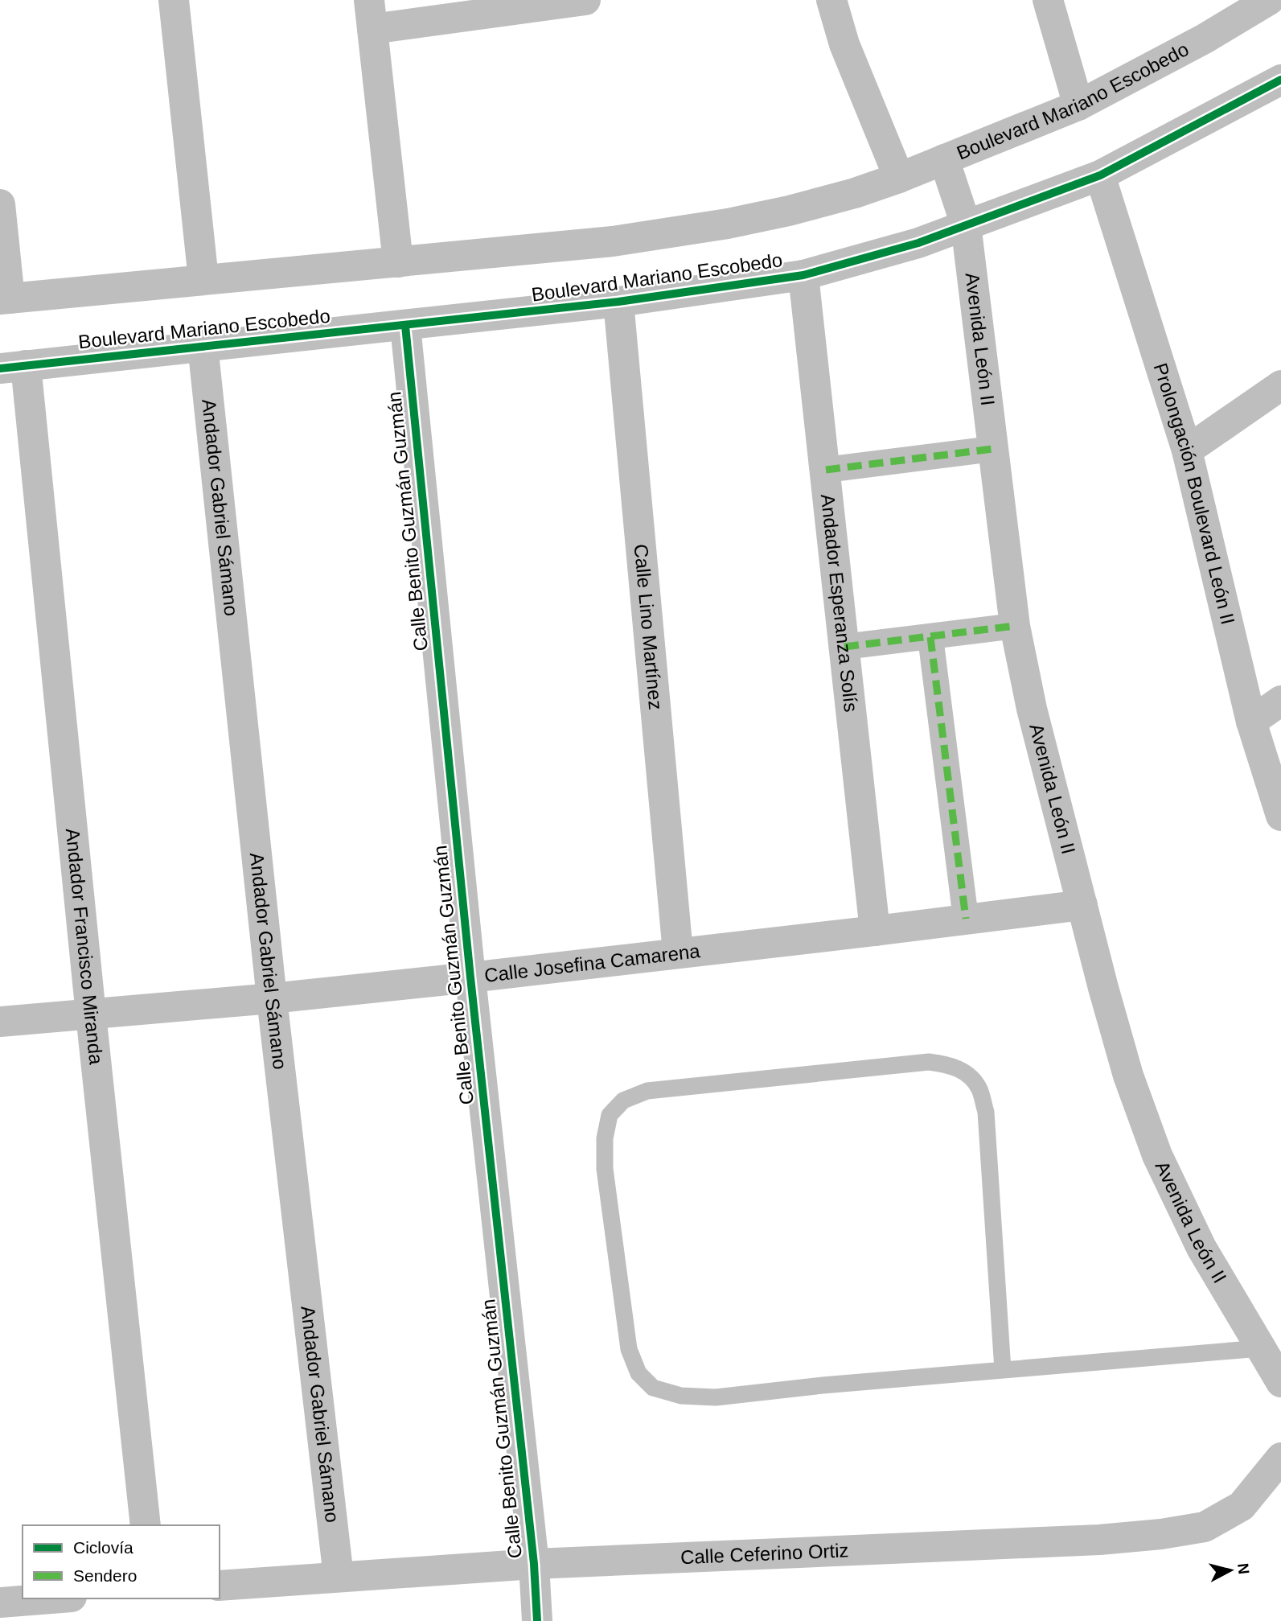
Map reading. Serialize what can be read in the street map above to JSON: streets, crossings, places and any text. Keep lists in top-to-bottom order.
{
  "streets": {
    "street": [
      "Boulevard Mariano Escobedo",
      "Avenida León II",
      "Prolongación Boulevard León II",
      "Andador Gabriel Sámano",
      "Calle Benito Guzmán Guzmán",
      "Andador Esperanza Solís",
      "Calle Lino Martínez",
      "Andador Francisco Miranda",
      "Calle Josefina Camarena",
      "Calle Ceferino Ortiz"
    ]
  },
  "crossings": [
    ["Boulevard Mariano Escobedo", "Avenida León II"],
    ["Boulevard Mariano Escobedo", "Prolongación Boulevard León II"],
    ["Boulevard Mariano Escobedo", "Andador Gabriel Sámano"],
    ["Boulevard Mariano Escobedo", "Calle Benito Guzmán Guzmán"],
    ["Boulevard Mariano Escobedo", "Andador Esperanza Solís"],
    ["Boulevard Mariano Escobedo", "Calle Lino Martínez"],
    ["Boulevard Mariano Escobedo", "Andador Francisco Miranda"],
    ["Avenida León II", "Calle Josefina Camarena"],
    ["Andador Gabriel Sámano", "Calle Josefina Camarena"],
    ["Andador Gabriel Sámano", "Calle Ceferino Ortiz"],
    ["Calle Benito Guzmán Guzmán", "Calle Josefina Camarena"],
    ["Calle Benito Guzmán Guzmán", "Calle Ceferino Ortiz"],
    ["Andador Esperanza Solís", "Calle Josefina Camarena"],
    ["Calle Lino Martínez", "Calle Josefina Camarena"],
    ["Andador Francisco Miranda", "Calle Josefina Camarena"]
  ],
  "legend": ["Ciclovía", "Sendero"],
  "north": "right"
}
